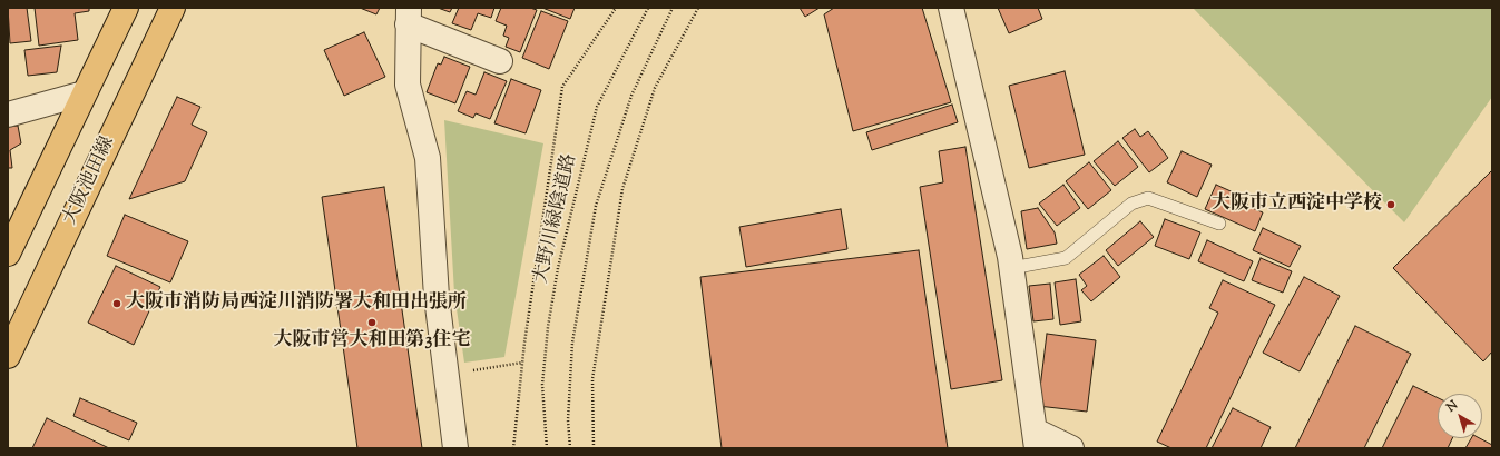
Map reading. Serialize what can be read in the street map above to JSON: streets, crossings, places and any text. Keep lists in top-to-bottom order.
{
  "streets": {
    "main road": ["大阪池田線"],
    "path": ["大野川緑陰道路"]
  },
  "places": ["大阪市立西淀中学校", "大阪市消防局西淀川消防署大和田出張所", "大阪市営大和田第3住宅"],
  "north": "top left"
}
